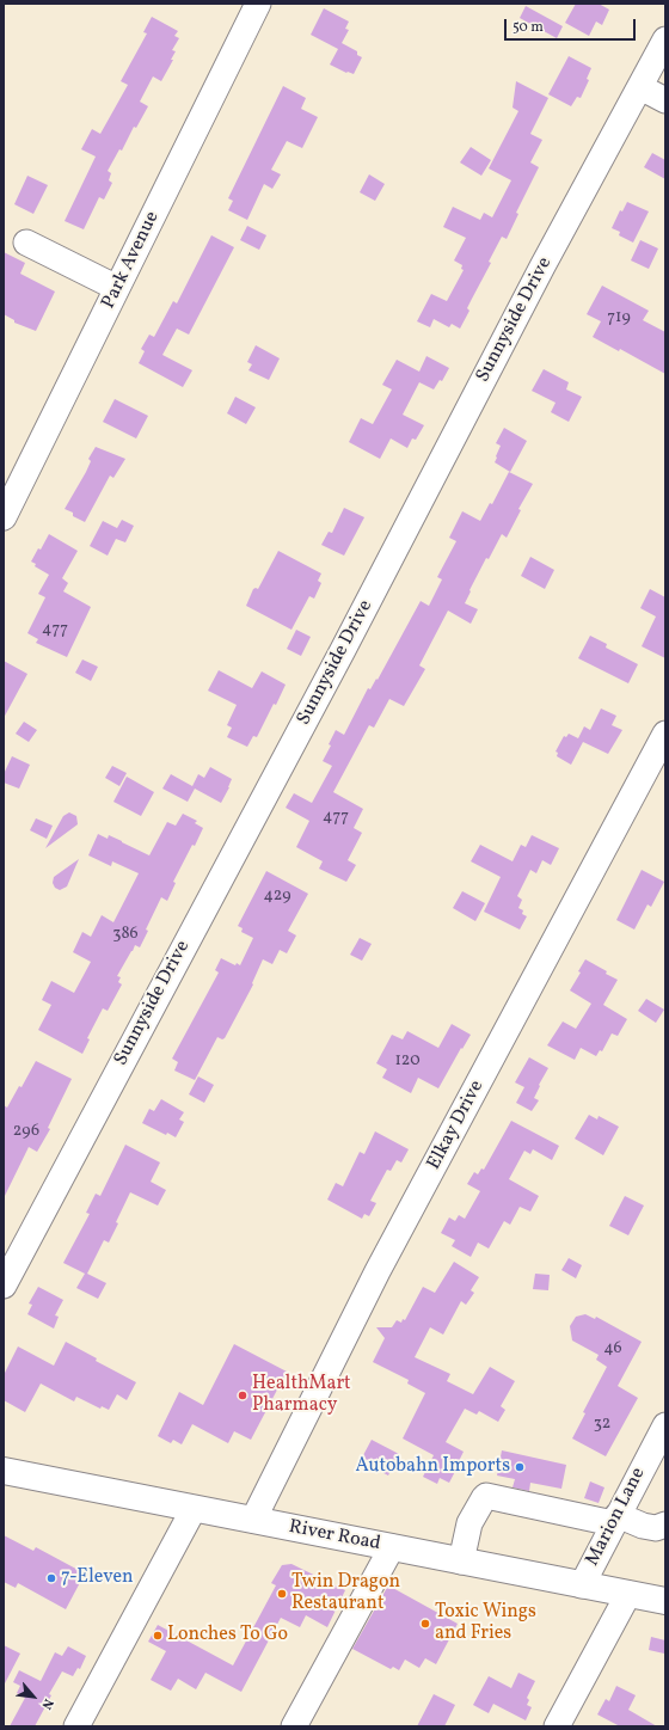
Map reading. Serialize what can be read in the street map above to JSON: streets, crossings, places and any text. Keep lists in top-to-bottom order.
{
  "streets": {
    "main road": ["River Road"],
    "street": [
      "Park Avenue",
      "Sunnyside Drive",
      "Elkay Drive",
      "Marion Lane"
    ]
  },
  "crossings": [
    ["Elkay Drive", "River Road"],
    ["Marion Lane", "River Road"]
  ],
  "places": [
    "HealthMart Pharmacy",
    "Autobahn Imports",
    "7-Eleven",
    "Twin Dragon Restaurant",
    "Toxic Wings and Fries",
    "Lonches To Go"
  ],
  "house_numbers": [
    "719",
    "477",
    "477",
    "429",
    "386",
    "120",
    "296",
    "46",
    "32"
  ],
  "scale_bar": "50 m",
  "north": "bottom right"
}
